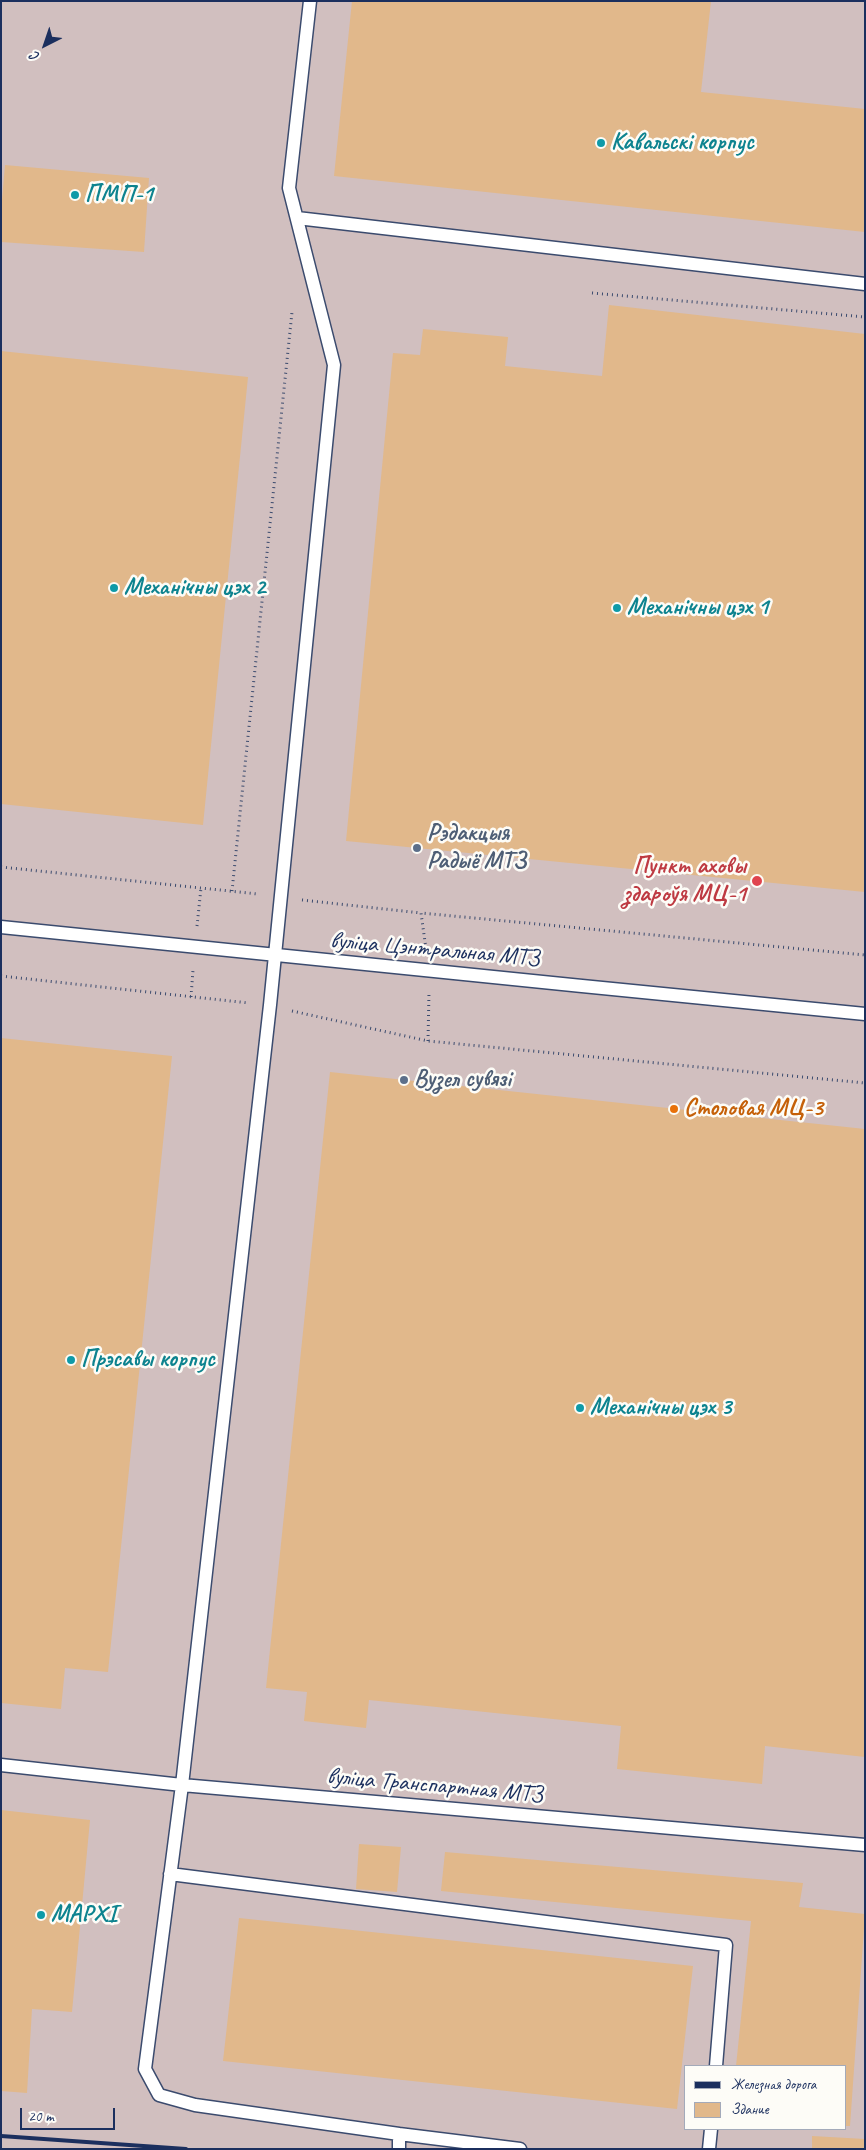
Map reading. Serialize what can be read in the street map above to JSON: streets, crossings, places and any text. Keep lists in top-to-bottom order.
{
  "streets": {
    "lane": ["вуліца Цэнтральная МТЗ", "вуліца Транспартная МТЗ"]
  },
  "places": [
    "Кавальскі корпус",
    "ПМП-1",
    "Механічны цэх 2",
    "Механічны цэх 1",
    "Рэдакцыя Радыё МТЗ",
    "Пункт аховы здароўя МЦ-1",
    "Вузел сувязі",
    "Столовая МЦ-3",
    "Прэсавы корпус",
    "Механічны цэх 3",
    "МАРХІ"
  ],
  "legend": ["Железная дорога", "Здание"],
  "scale_bar": "20 m",
  "north": "bottom left"
}
